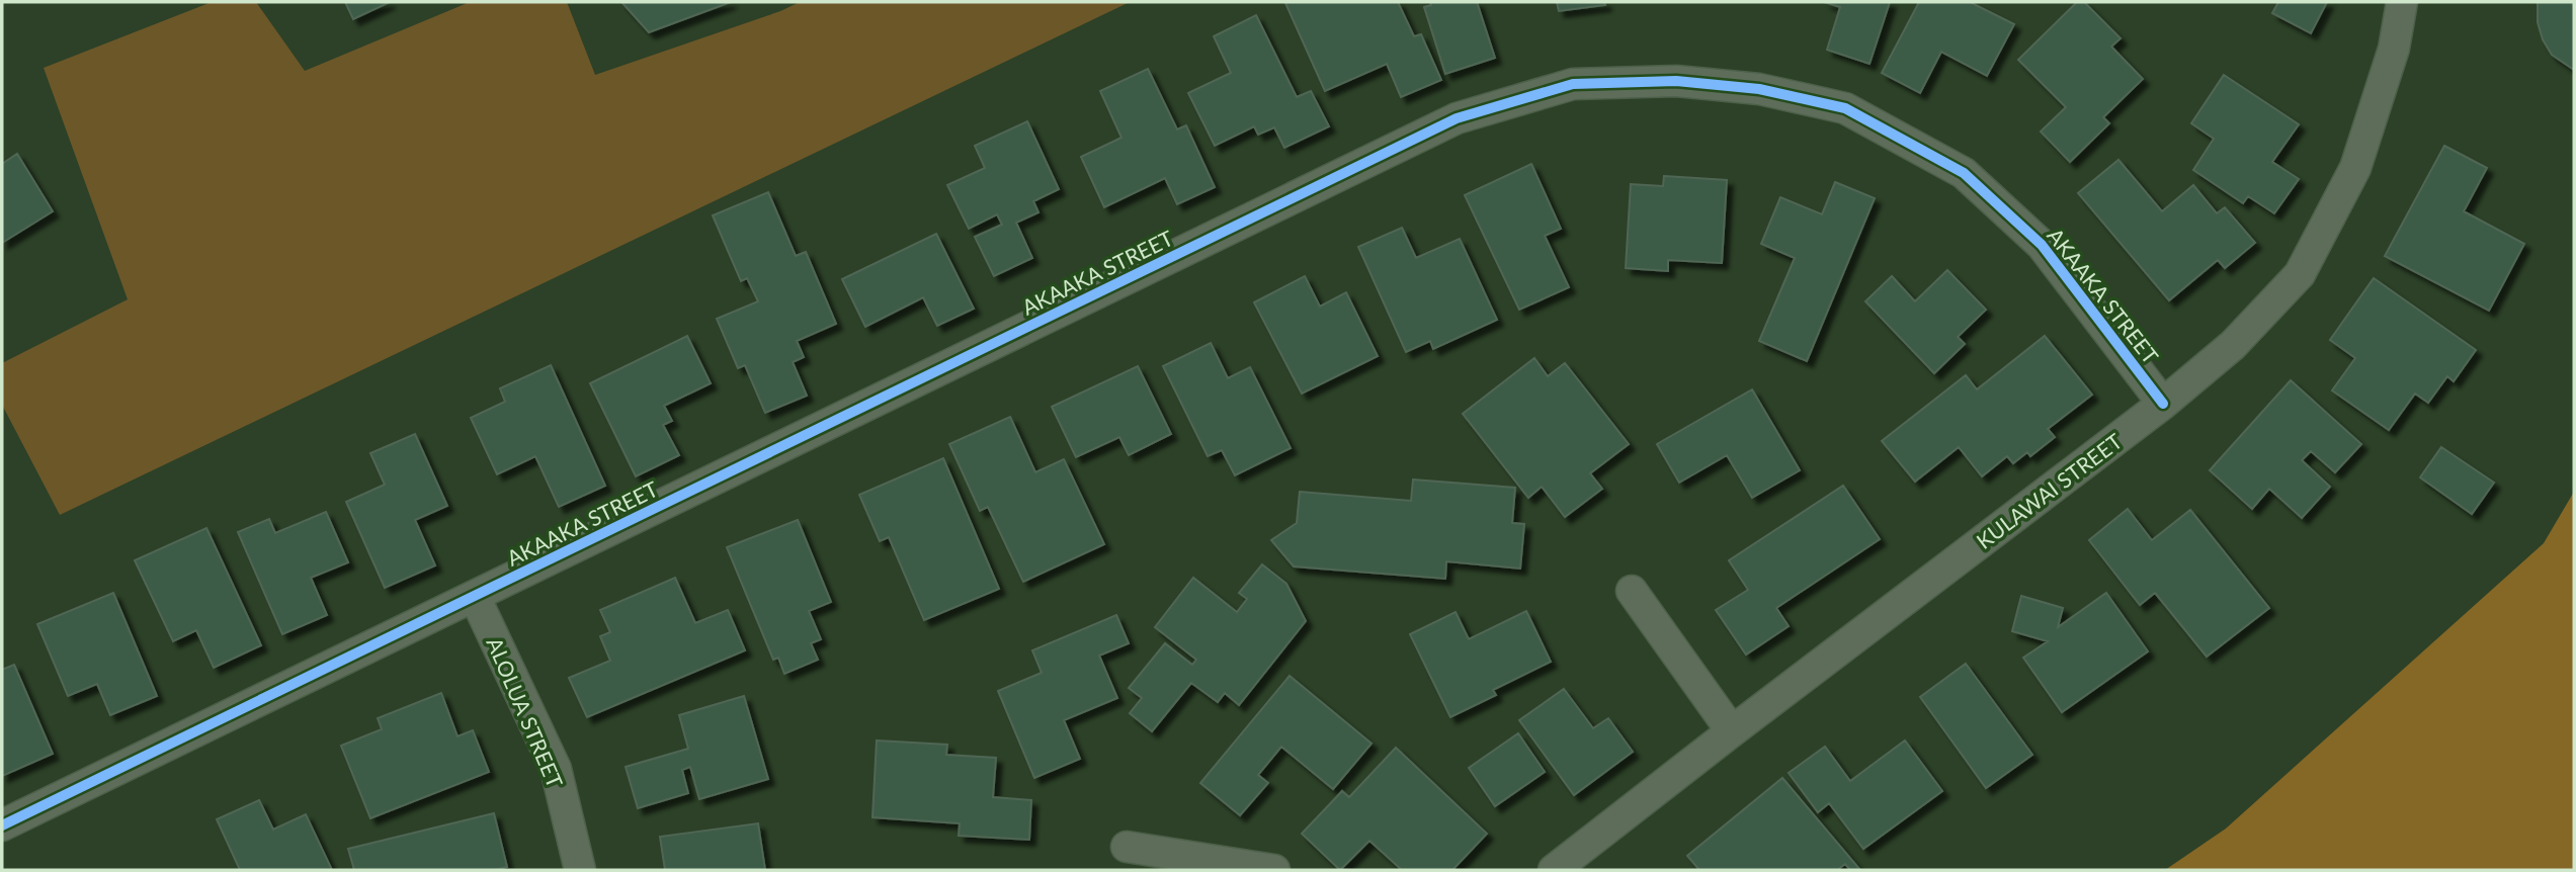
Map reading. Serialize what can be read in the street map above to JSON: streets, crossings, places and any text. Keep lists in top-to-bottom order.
{
  "streets": {
    "street": ["AKAAKA STREET", "KULAWAI STREET", "ALOLUA STREET"]
  },
  "crossings": [
    ["AKAAKA STREET", "KULAWAI STREET"],
    ["AKAAKA STREET", "ALOLUA STREET"]
  ]
}
